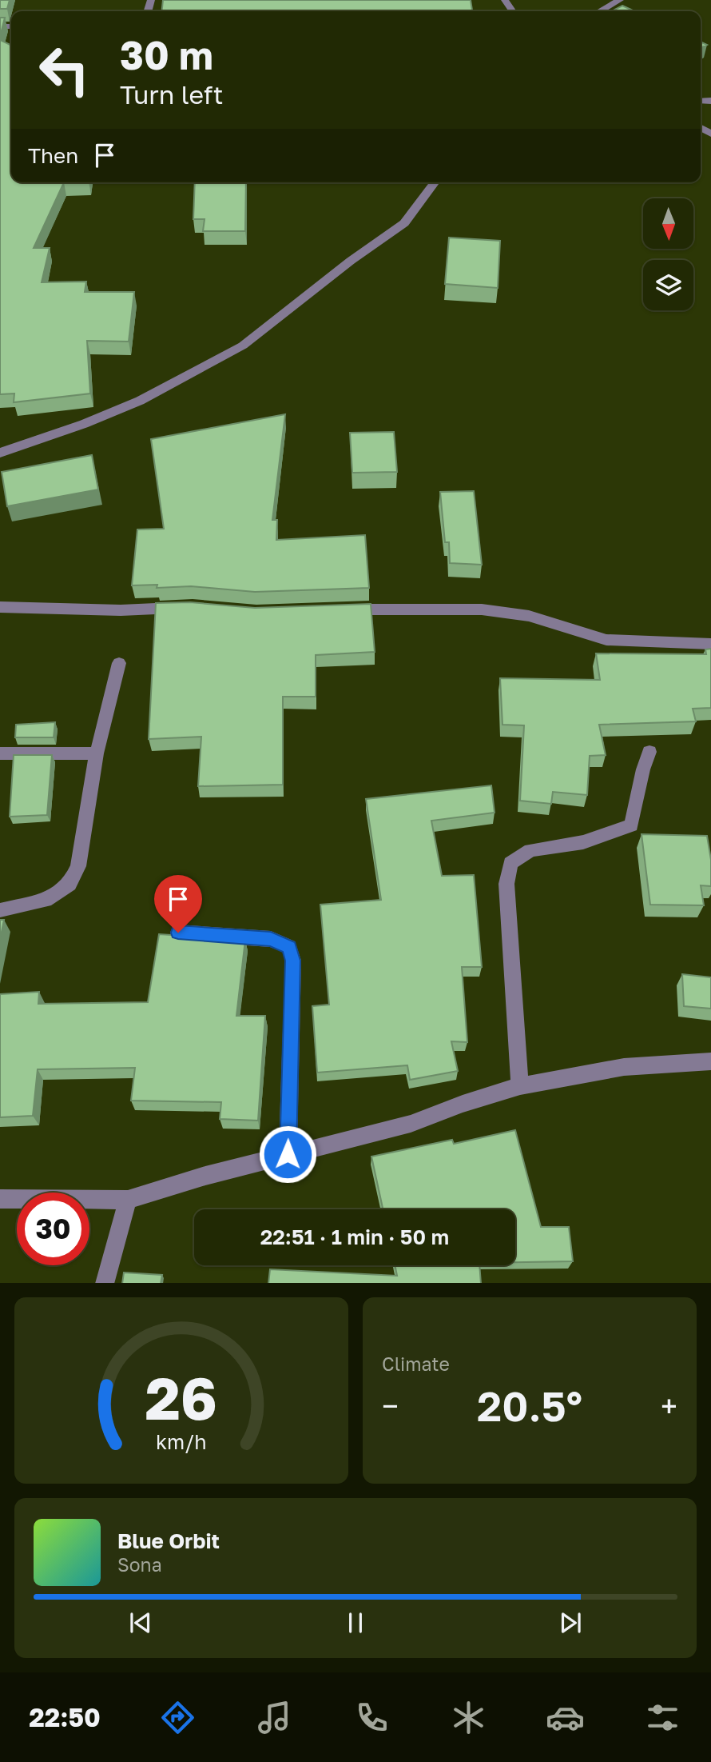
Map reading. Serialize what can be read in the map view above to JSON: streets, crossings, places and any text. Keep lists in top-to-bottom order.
{
  "north": "bottom",
  "page": {
    "turn": ["30 m", "Turn left"],
    "then": "Then",
    "limit": "30",
    "trip": "22:51 · 1 min · 50 m",
    "tile": "Climate",
    "heat": ["−", "20.5°", "+"],
    "song": ["Blue Orbit", "Sona"],
    "tabs": "22:50",
    "gauge": ["26", "km/h"]
  }
}
